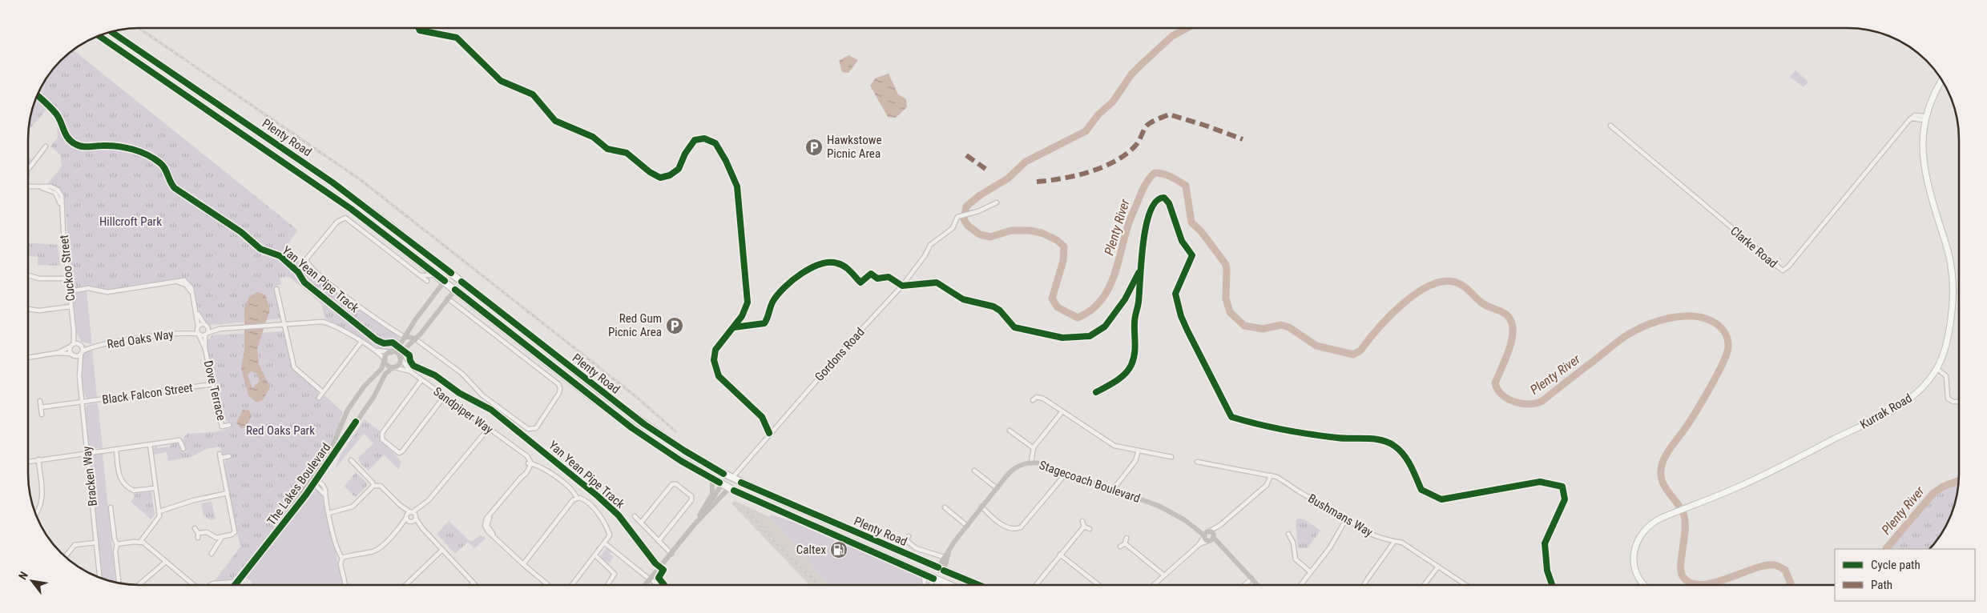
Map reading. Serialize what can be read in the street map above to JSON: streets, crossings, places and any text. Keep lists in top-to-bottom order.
{
  "streets": {
    "highway": ["Plenty Road", "Gordons Road"],
    "main road": ["Kurrak Road"],
    "street": [
      "Clarke Road",
      "Cuckoo Street",
      "Red Oaks Way",
      "Dove Terrace",
      "Black Falcon Street",
      "Sandpiper Way",
      "Bracken Way",
      "Stagecoach Boulevard",
      "The Lakes Boulevard",
      "Bushmans Way"
    ],
    "cycle path": ["Yan Yean Pipe Track"]
  },
  "crossings": [
    ["Plenty Road", "Gordons Road"],
    ["Plenty Road", "Stagecoach Boulevard"],
    ["Clarke Road", "Kurrak Road"],
    ["Cuckoo Street", "Red Oaks Way"],
    ["Cuckoo Street", "Bracken Way"],
    ["Red Oaks Way", "Dove Terrace"],
    ["Red Oaks Way", "Bracken Way"],
    ["Dove Terrace", "Black Falcon Street"],
    ["Black Falcon Street", "Bracken Way"],
    ["Sandpiper Way", "The Lakes Boulevard"]
  ],
  "water": ["Plenty River"],
  "parks": ["Hillcroft Park", "Red Oaks Park"],
  "places": {
    "parking": ["Hawkstowe Picnic Area", "Red Gum Picnic Area"],
    "fuel station": ["Caltex"]
  },
  "legend": ["Cycle path", "Path"],
  "north": "top left"
}
